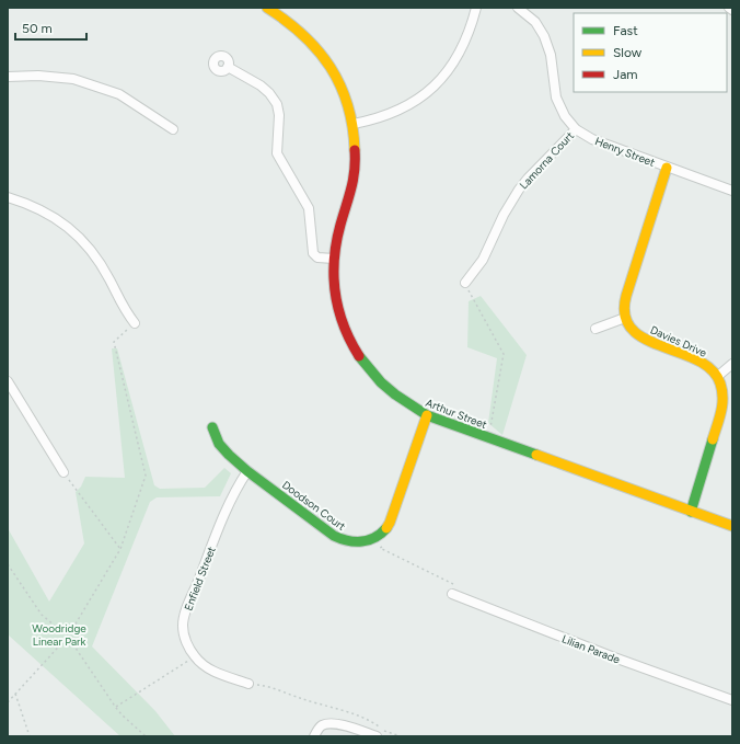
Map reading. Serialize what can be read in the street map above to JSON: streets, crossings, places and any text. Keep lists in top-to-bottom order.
{
  "streets": {
    "street": [
      "Henry Street",
      "Lamorna Court",
      "Davies Drive",
      "Arthur Street",
      "Doodson Court",
      "Enfield Street",
      "Lilian Parade"
    ]
  },
  "crossings": [
    ["Henry Street", "Lamorna Court"],
    ["Arthur Street", "Doodson Court"],
    ["Doodson Court", "Enfield Street"]
  ],
  "parks": ["Woodridge Linear Park"],
  "legend": ["Fast", "Slow", "Jam"],
  "scale_bar": "50 m"
}
